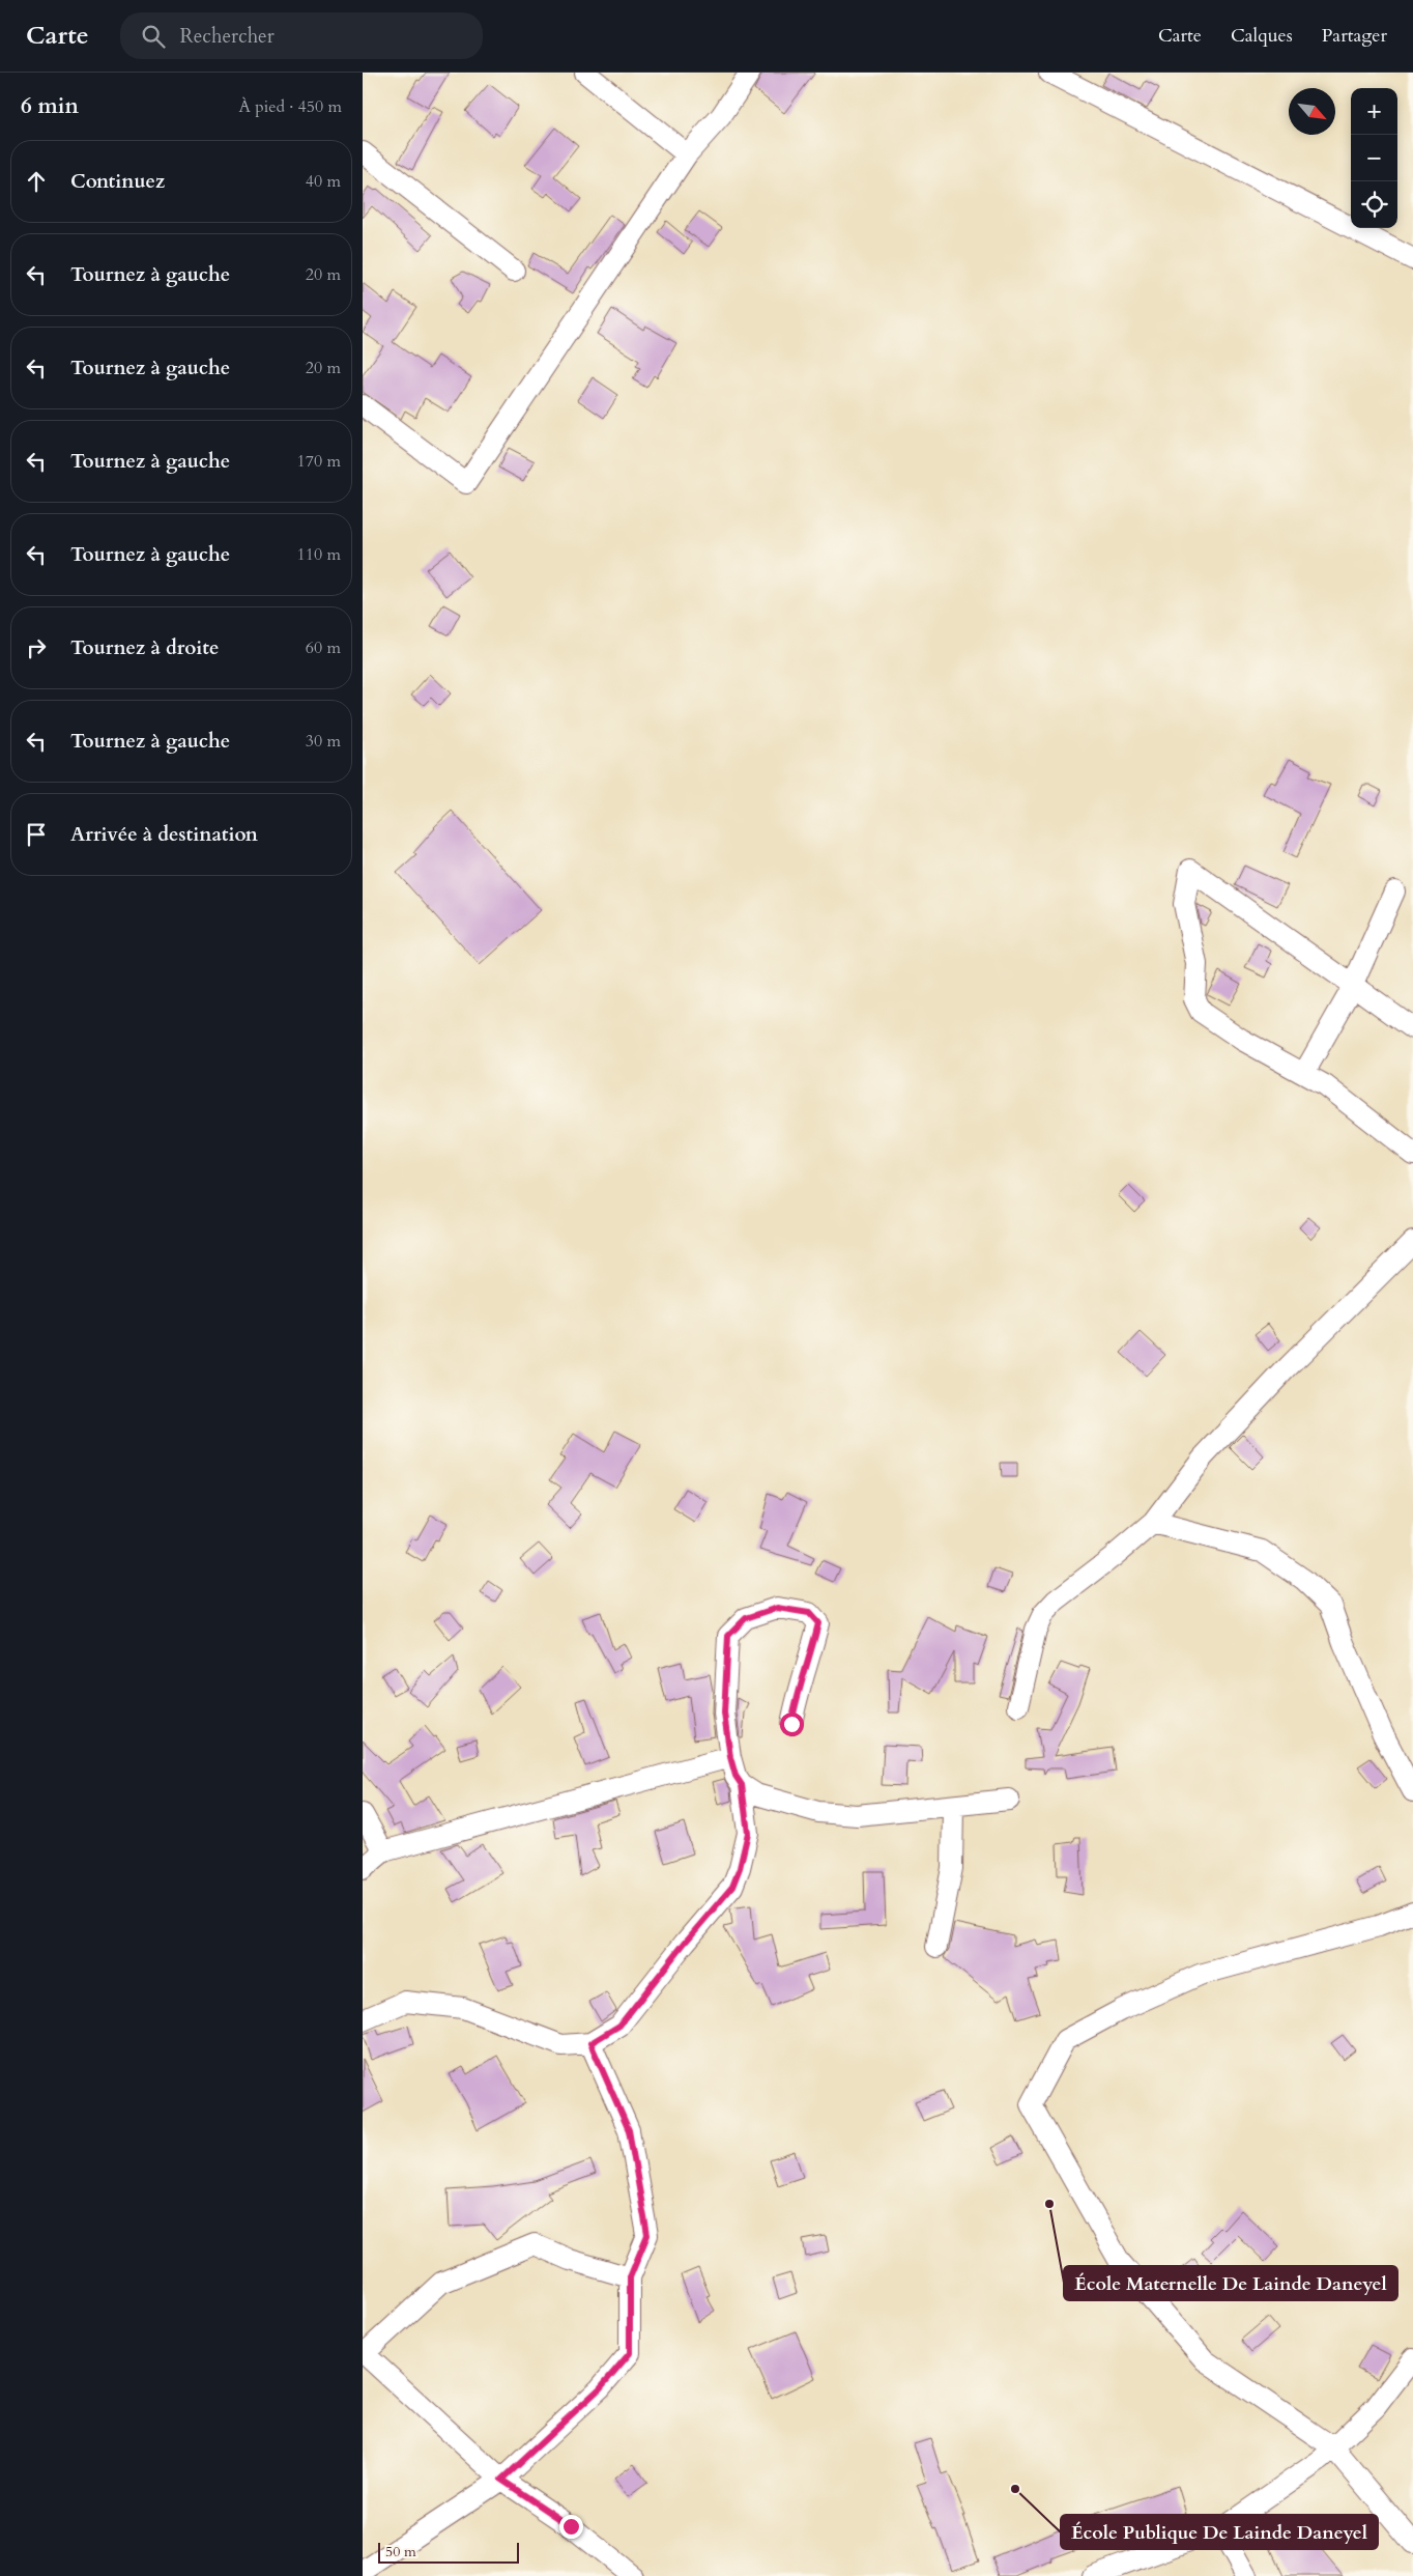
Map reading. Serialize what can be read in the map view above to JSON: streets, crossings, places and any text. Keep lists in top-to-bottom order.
{
  "places": ["École Maternelle De Lainde Daneyel", "École Publique De Lainde Daneyel"],
  "scale_bar": "50 m",
  "north": "bottom right",
  "page": {
    "header": "Carte",
    "search": "Rechercher",
    "nav": ["Carte", "Calques", "Partager"],
    "heading": ["6 min", "À pied · 450 m"],
    "map_buttons": ["+", "−"],
    "list": [
      ["Continuez", "40 m"],
      ["Tournez à gauche", "20 m"],
      ["Tournez à gauche", "20 m"],
      ["Tournez à gauche", "170 m"],
      ["Tournez à gauche", "110 m"],
      ["Tournez à droite", "60 m"],
      ["Tournez à gauche", "30 m"],
      "Arrivée à destination"
    ],
    "scale": "50 m"
  }
}
